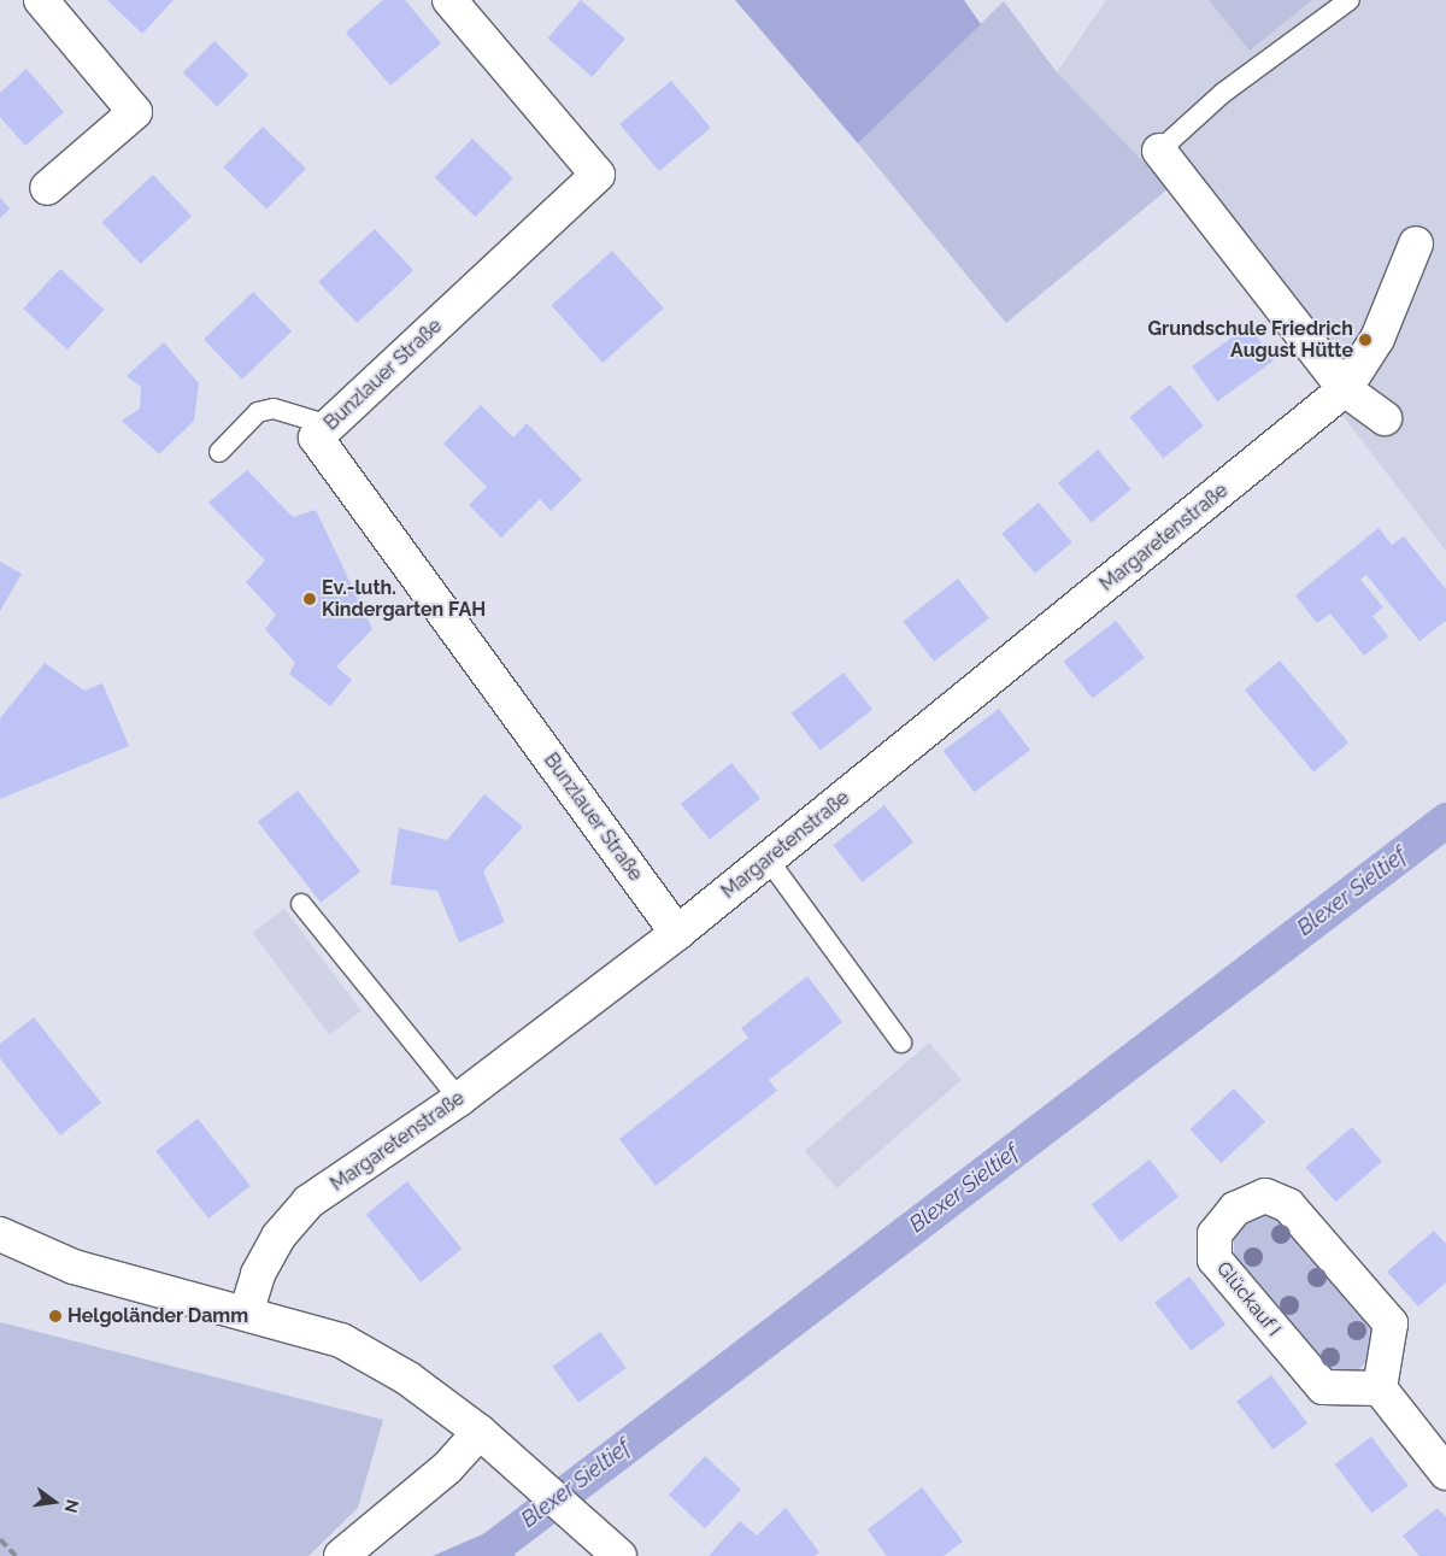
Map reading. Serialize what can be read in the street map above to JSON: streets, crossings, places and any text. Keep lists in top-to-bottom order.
{
  "streets": {
    "street": ["Bunzlauer Straße", "Margaretenstraße", "Glückauf I"]
  },
  "crossings": [
    ["Bunzlauer Straße", "Margaretenstraße"]
  ],
  "water": ["Blexer Sieltief"],
  "places": ["Grundschule Friedrich August Hütte", "Ev.-luth. Kindergarten FAH", "Helgoländer Damm"],
  "north": "right"
}
